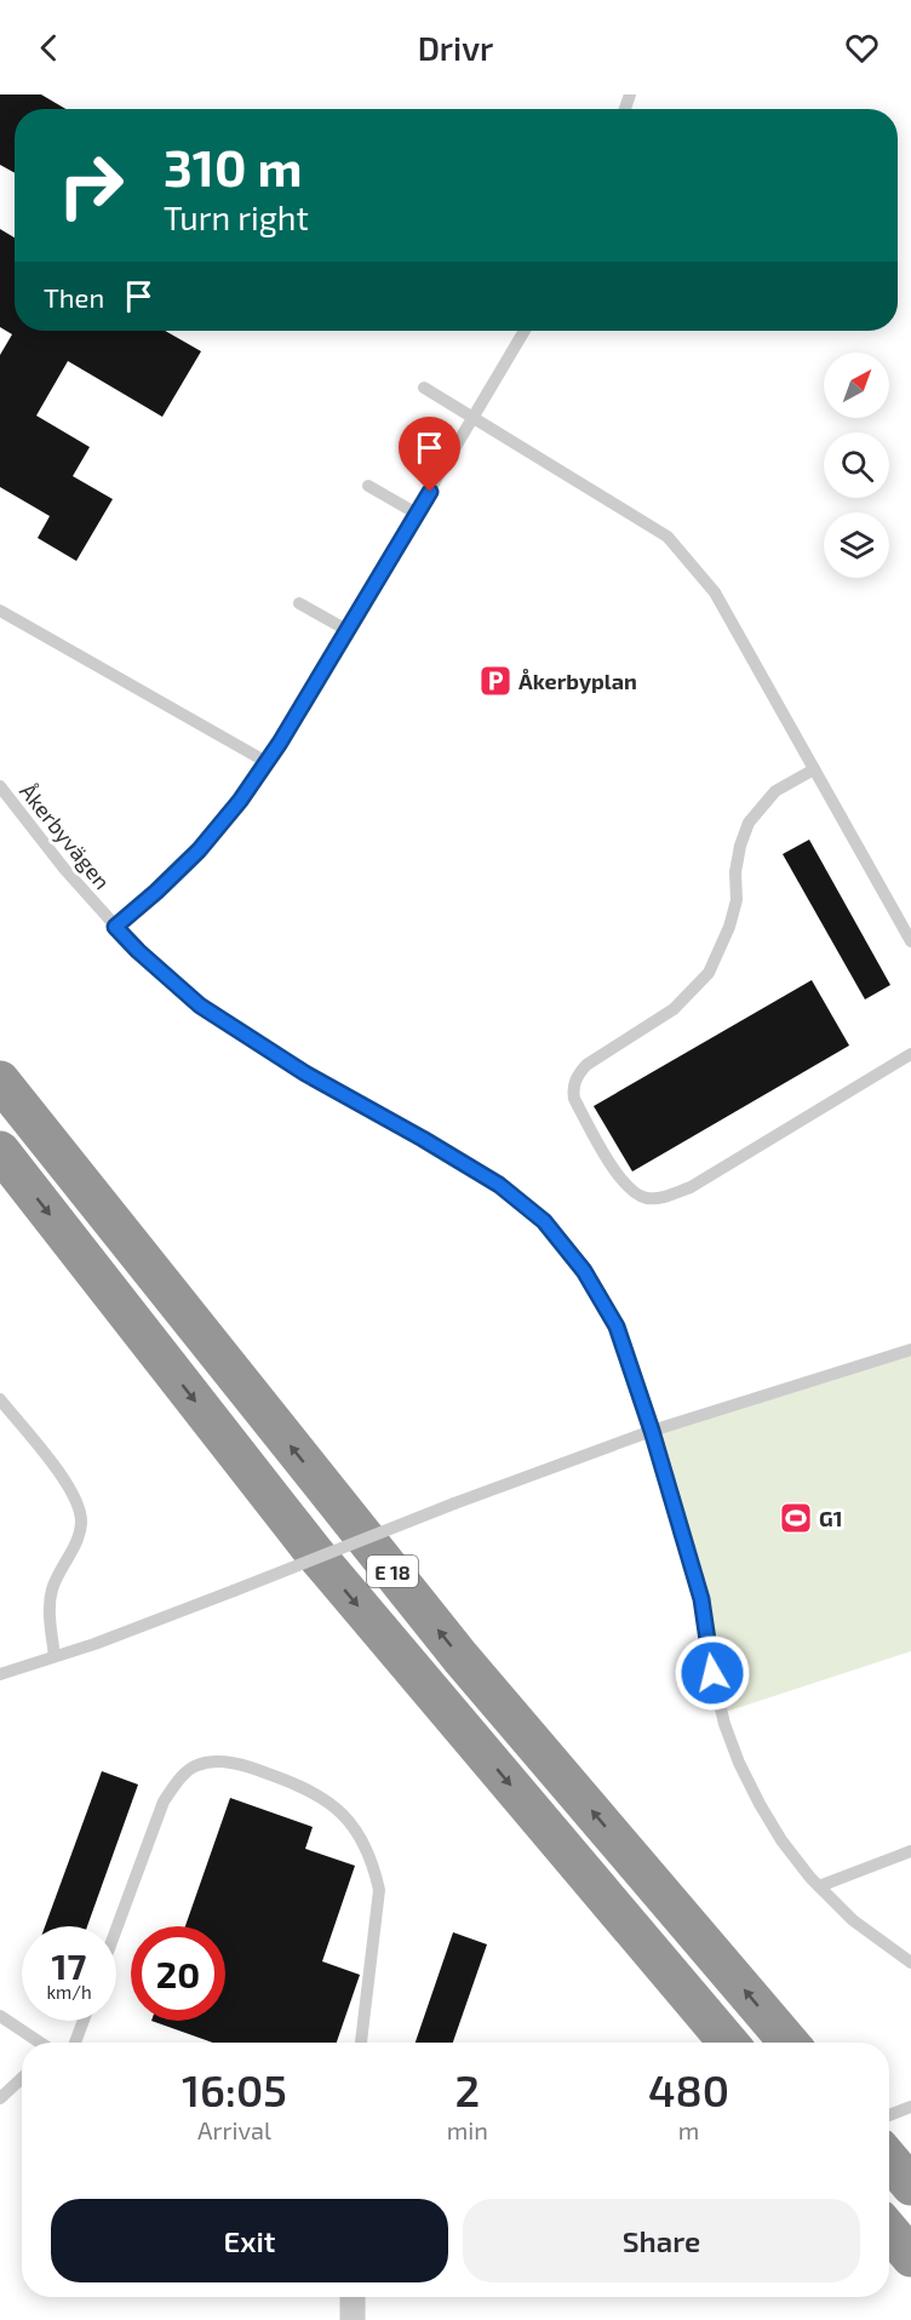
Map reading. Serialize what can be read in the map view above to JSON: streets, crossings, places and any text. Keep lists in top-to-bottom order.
{
  "streets": {
    "highway": ["E 18"],
    "lane": ["Åkerbyvägen"]
  },
  "places": {
    "parking": ["Åkerbyplan"],
    "sports": ["G1"]
  },
  "north": "top right",
  "page": {
    "header": "Drivr",
    "turn": ["310 m", "Turn right"],
    "then": "Then",
    "speed": "17 km/h",
    "limit": "20",
    "eta": [
      "16:05",
      "Arrival",
      "2",
      "min",
      "480",
      "m"
    ],
    "buttons": ["Exit", "Share"]
  }
}
